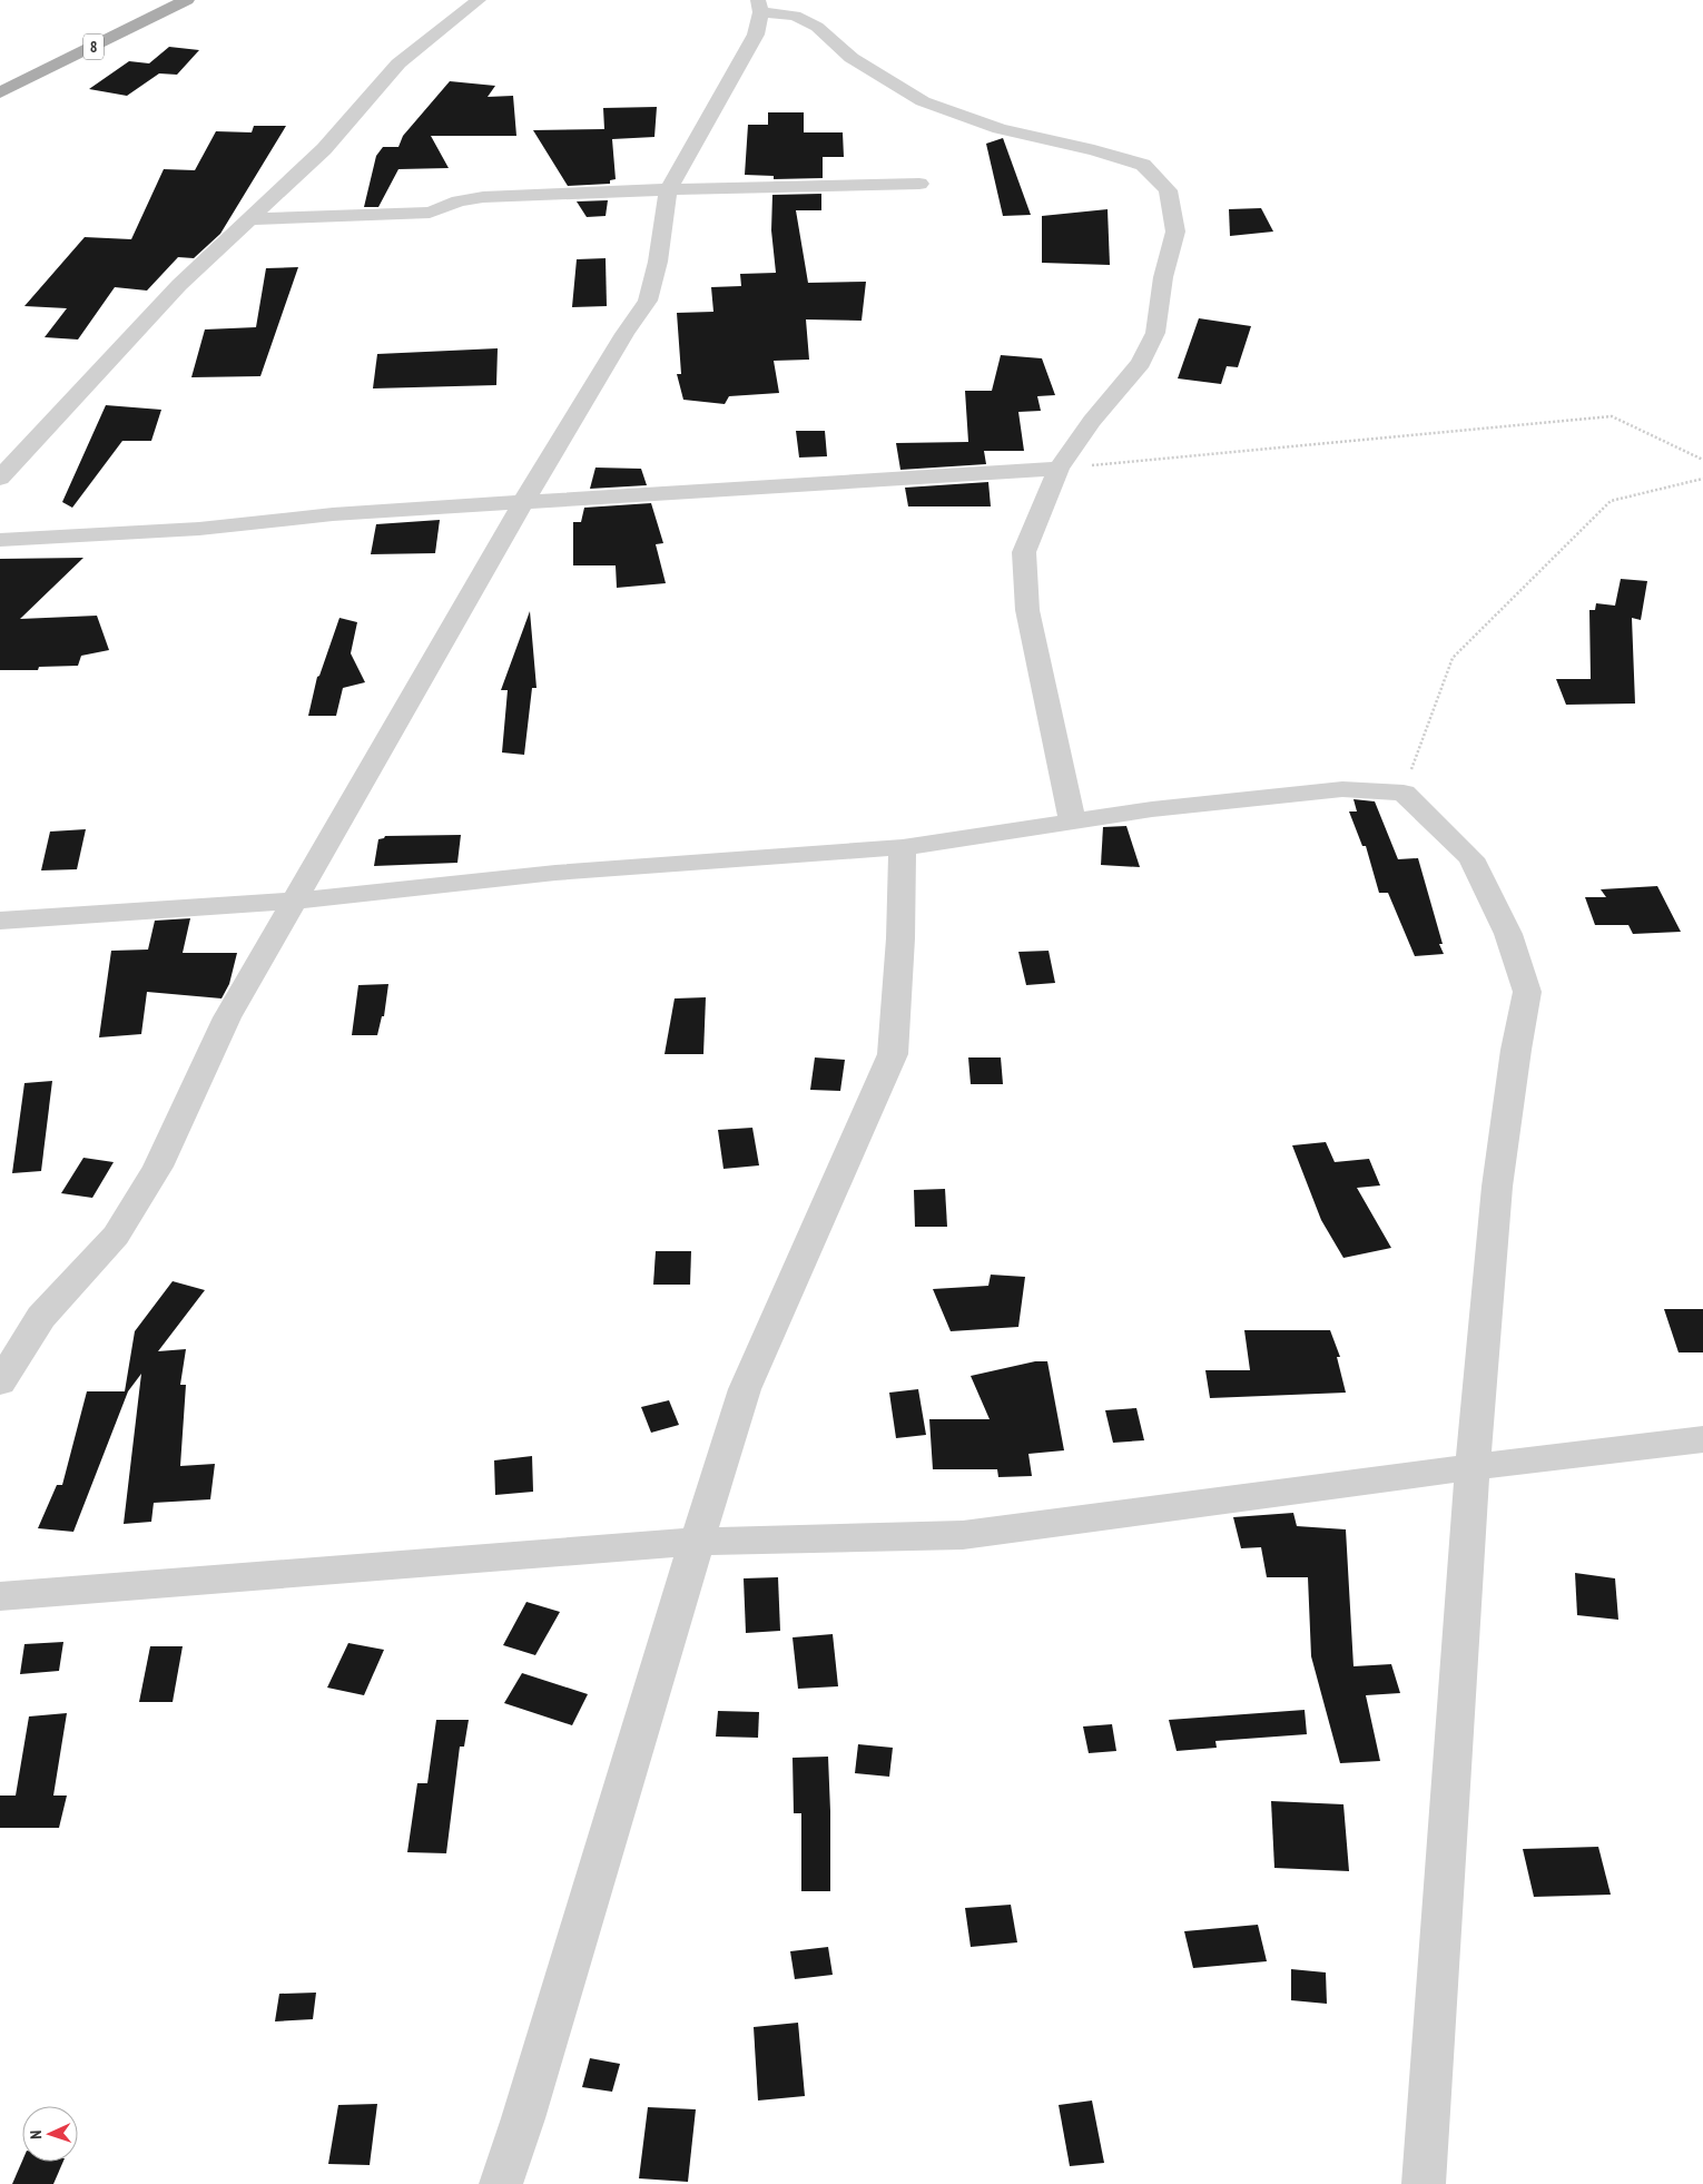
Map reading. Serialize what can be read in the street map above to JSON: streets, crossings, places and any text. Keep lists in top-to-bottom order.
{
  "streets": {
    "main road": ["8"]
  },
  "north": "left"
}
